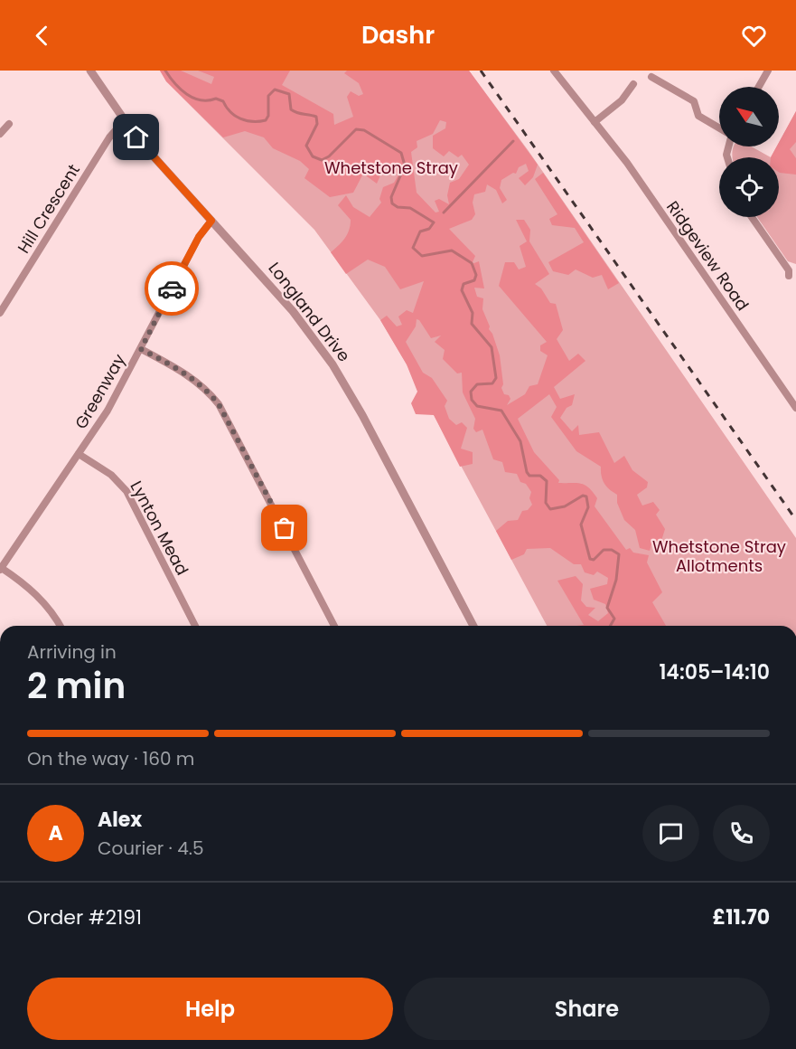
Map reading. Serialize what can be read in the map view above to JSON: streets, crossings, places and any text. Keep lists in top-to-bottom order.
{
  "streets": {
    "street": [
      "Hill Crescent",
      "Ridgeview Road",
      "Longland Drive",
      "Greenway",
      "Lynton Mead"
    ]
  },
  "crossings": [
    ["Hill Crescent", "Longland Drive"],
    ["Longland Drive", "Greenway"],
    ["Greenway", "Lynton Mead"]
  ],
  "parks": ["Whetstone Stray", "Whetstone Stray Allotments"],
  "north": "top left",
  "page": {
    "header": "Dashr",
    "heading": ["2 min", "Arriving in", "14:05–14:10"],
    "panel": [
      "Alex",
      "Courier · 4.5",
      "Order #2191",
      "£11.70"
    ],
    "bar": "On the way · 160 m",
    "round": "A",
    "buttons": ["Help", "Share"]
  }
}
